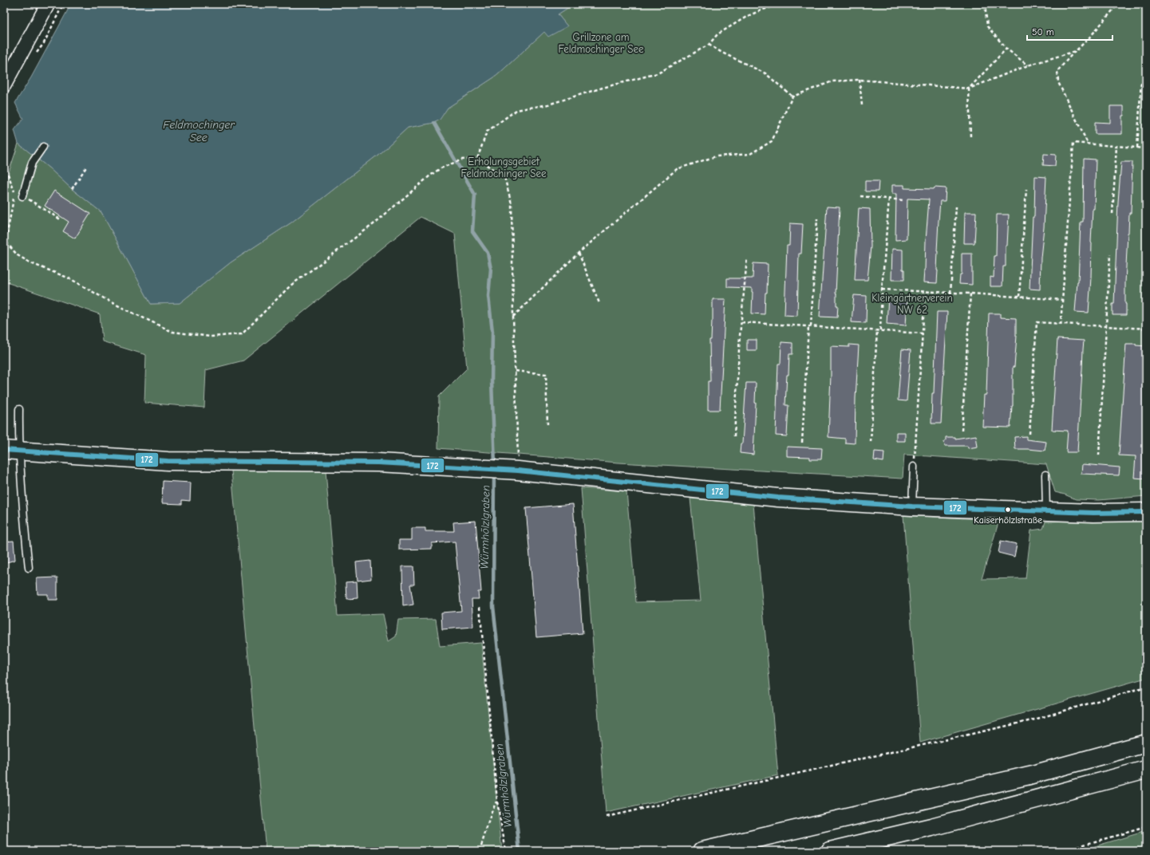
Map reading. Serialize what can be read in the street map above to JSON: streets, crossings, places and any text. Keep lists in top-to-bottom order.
{
  "water": ["Feldmochinger See", "Würmhölzlgraben"],
  "parks": ["Grillzone am Feldmochinger See", "Erholungsgebiet Feldmochinger See", "Kleingärtnerverein NW 62"],
  "places": ["Kaiserhölzlstraße"],
  "lines": ["transit line 172"],
  "scale_bar": "50 m"
}
